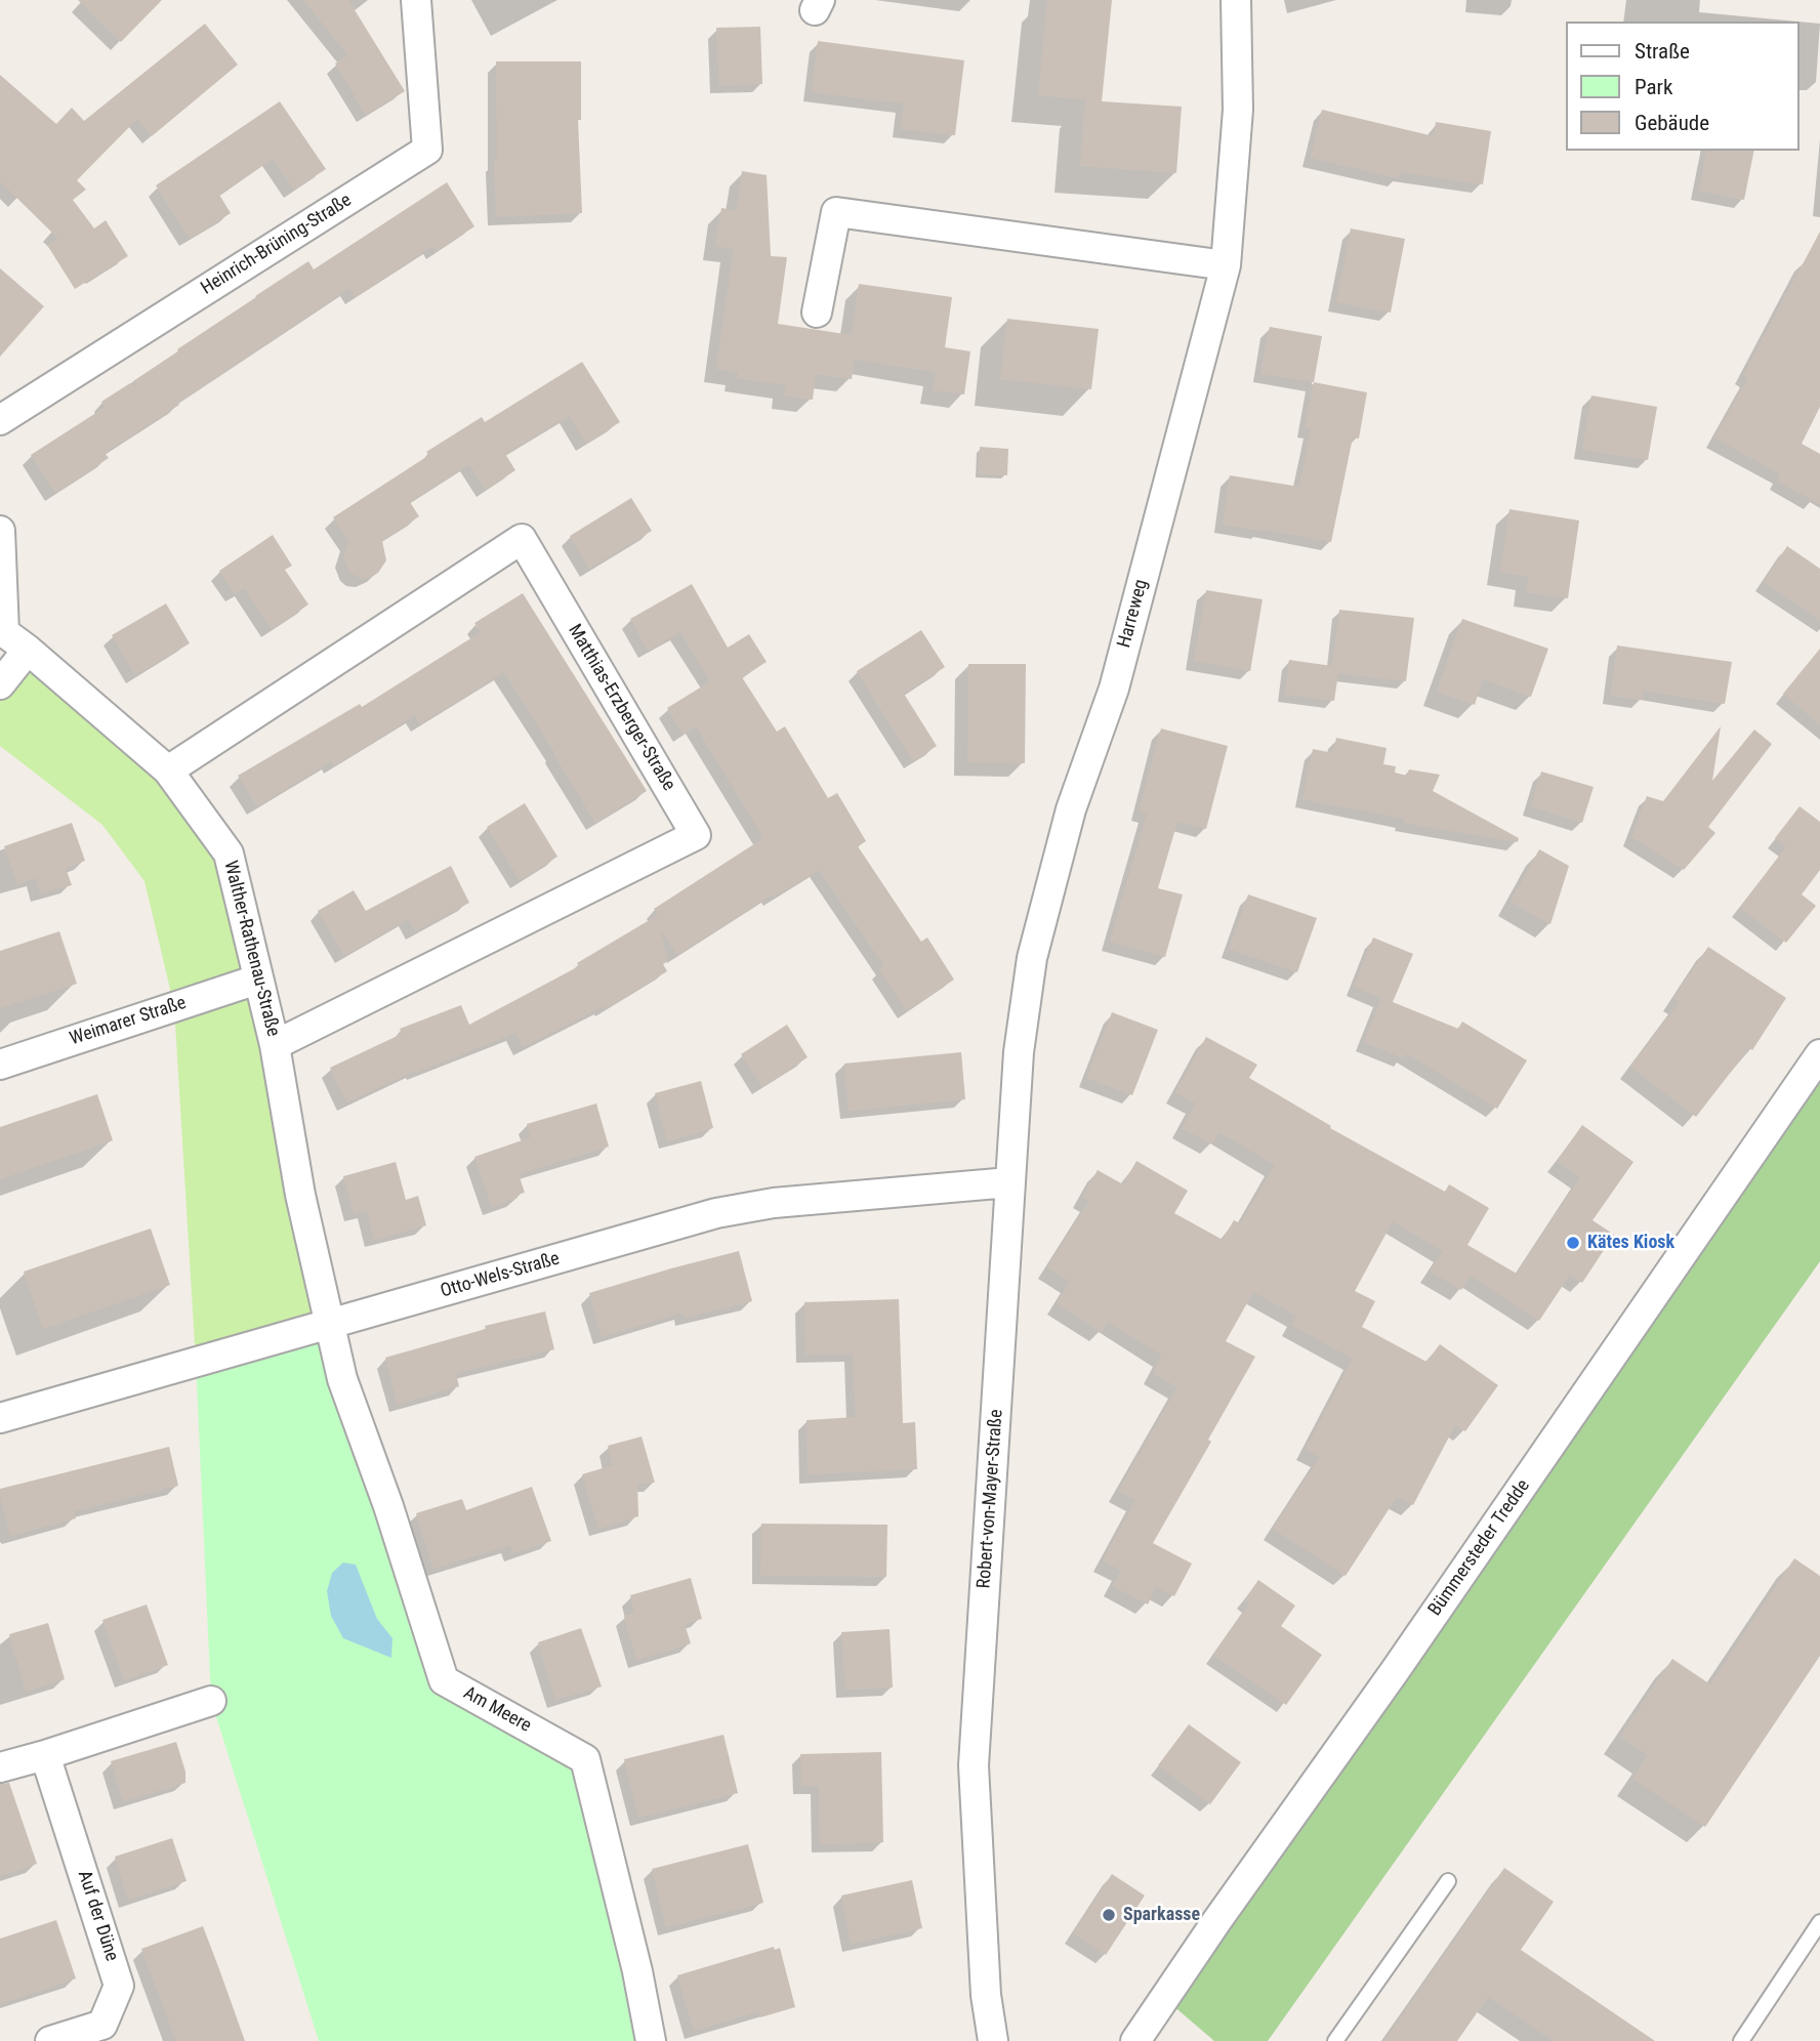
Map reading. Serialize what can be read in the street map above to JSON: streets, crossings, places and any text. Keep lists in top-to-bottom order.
{
  "streets": {
    "street": [
      "Heinrich-Brüning-Straße",
      "Harreweg",
      "Matthias-Erzberger-Straße",
      "Walther-Rathenau-Straße",
      "Weimarer Straße",
      "Otto-Wels-Straße",
      "Robert-von-Mayer-Straße",
      "Bümmersteder Tredde",
      "Am Meere",
      "Auf der Düne"
    ]
  },
  "crossings": [
    ["Harreweg", "Robert-von-Mayer-Straße"],
    ["Matthias-Erzberger-Straße", "Walther-Rathenau-Straße"],
    ["Walther-Rathenau-Straße", "Weimarer Straße"],
    ["Walther-Rathenau-Straße", "Otto-Wels-Straße"],
    ["Walther-Rathenau-Straße", "Am Meere"],
    ["Otto-Wels-Straße", "Robert-von-Mayer-Straße"],
    ["Otto-Wels-Straße", "Am Meere"]
  ],
  "places": ["Kätes Kiosk", "Sparkasse"],
  "legend": ["Straße", "Park", "Gebäude"]
}
